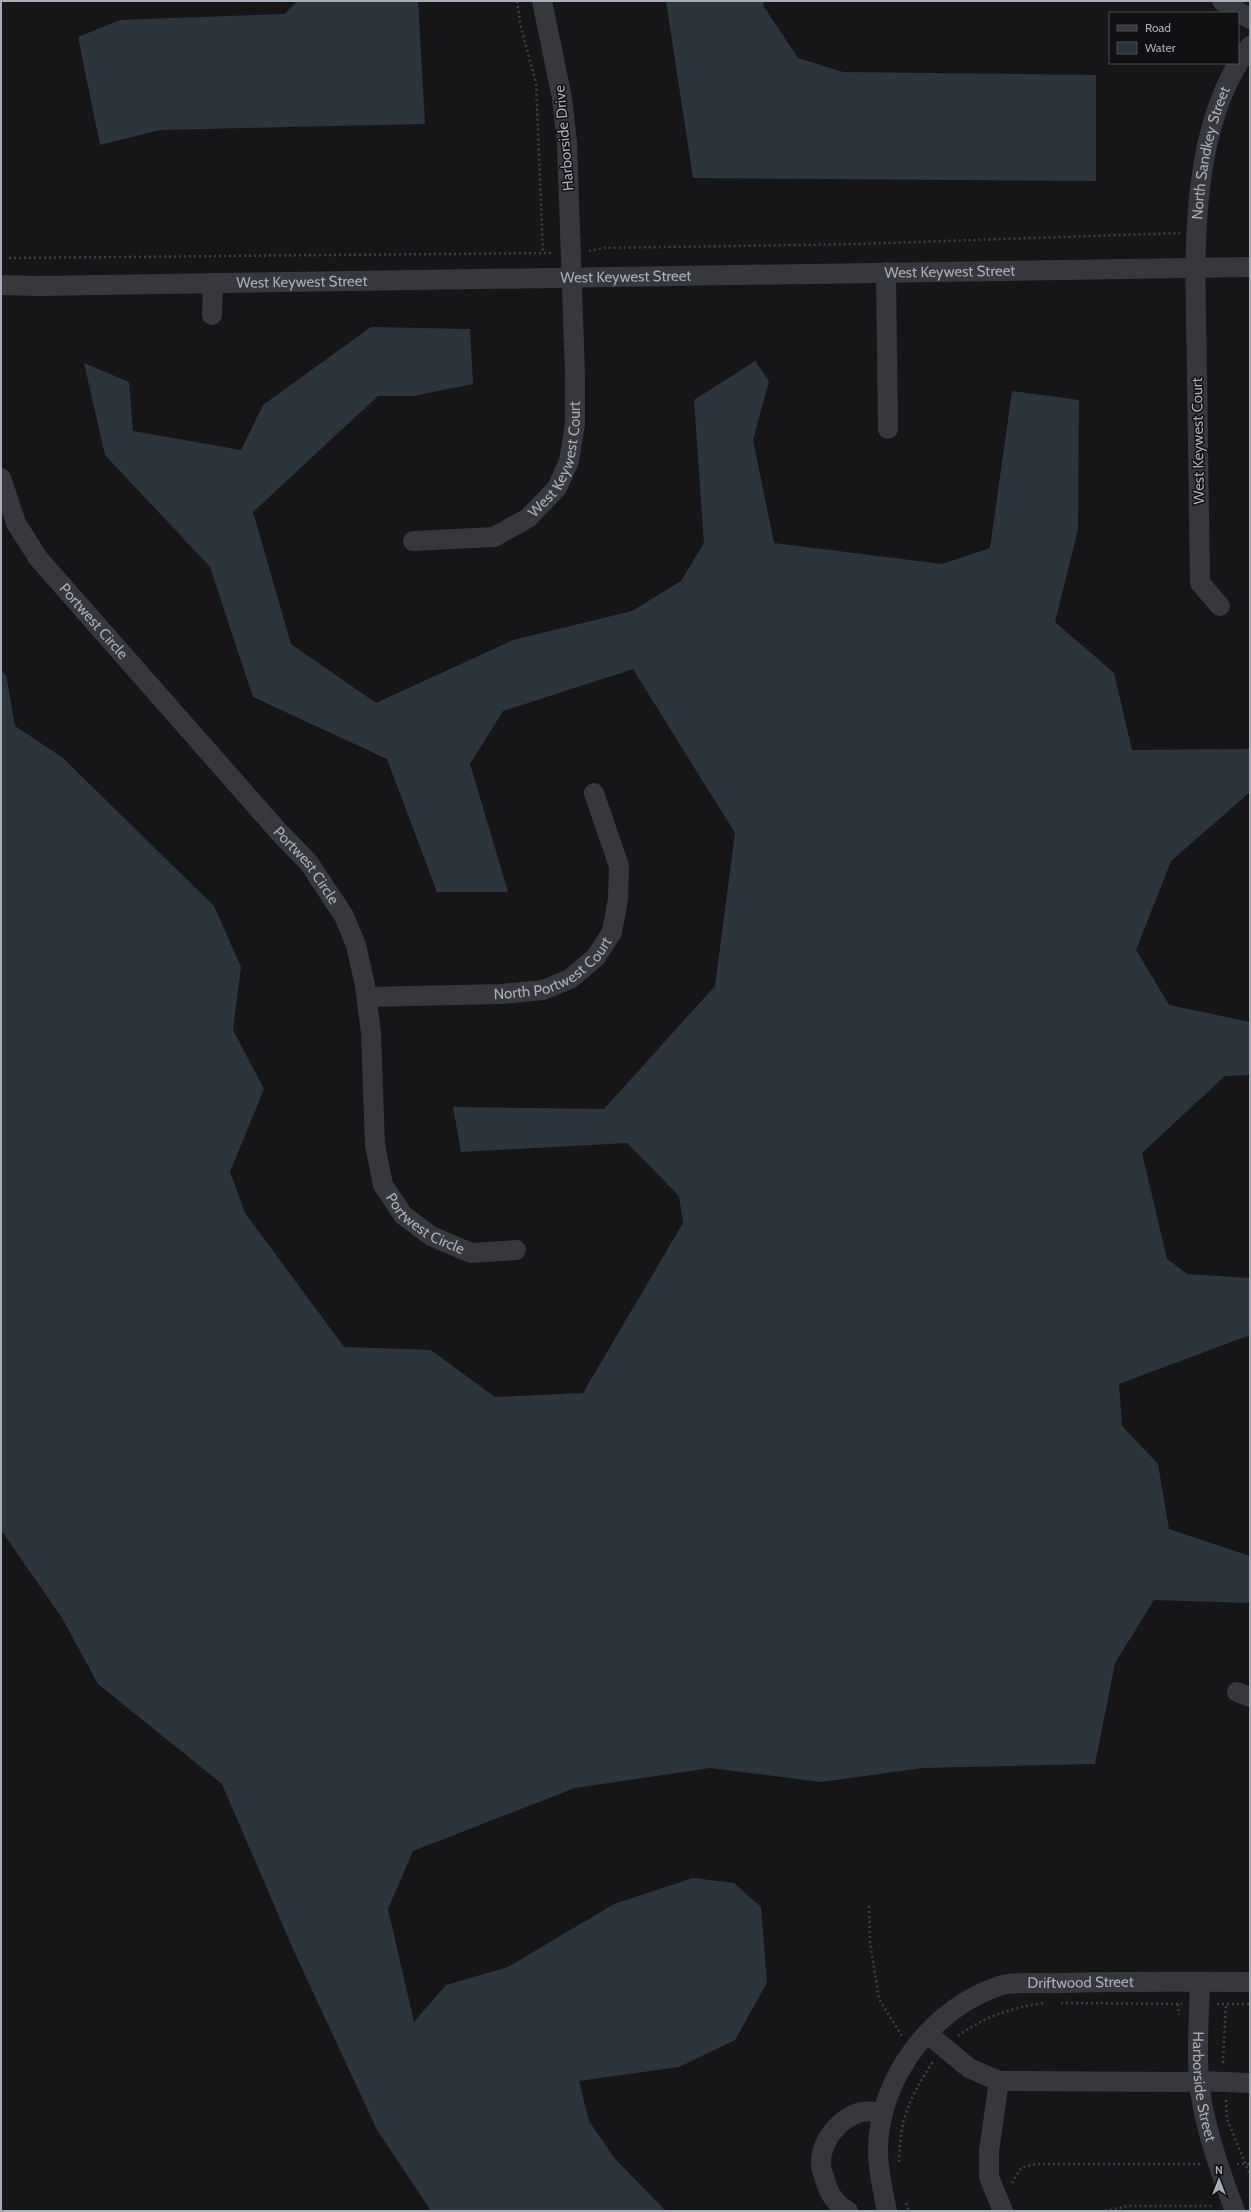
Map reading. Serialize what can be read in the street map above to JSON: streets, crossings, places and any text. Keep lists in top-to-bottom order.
{
  "streets": {
    "street": [
      "Harborside Drive",
      "North Sandkey Street",
      "West Keywest Street",
      "West Keywest Court",
      "Portwest Circle",
      "North Portwest Court",
      "Driftwood Street",
      "Harborside Street"
    ]
  },
  "crossings": [
    ["Harborside Drive", "West Keywest Street"],
    ["Harborside Drive", "West Keywest Court"],
    ["North Sandkey Street", "West Keywest Street"],
    ["North Sandkey Street", "West Keywest Court"],
    ["West Keywest Street", "West Keywest Court"],
    ["Portwest Circle", "North Portwest Court"],
    ["Driftwood Street", "Harborside Street"]
  ],
  "legend": ["Road", "Water"],
  "north": "top"
}
